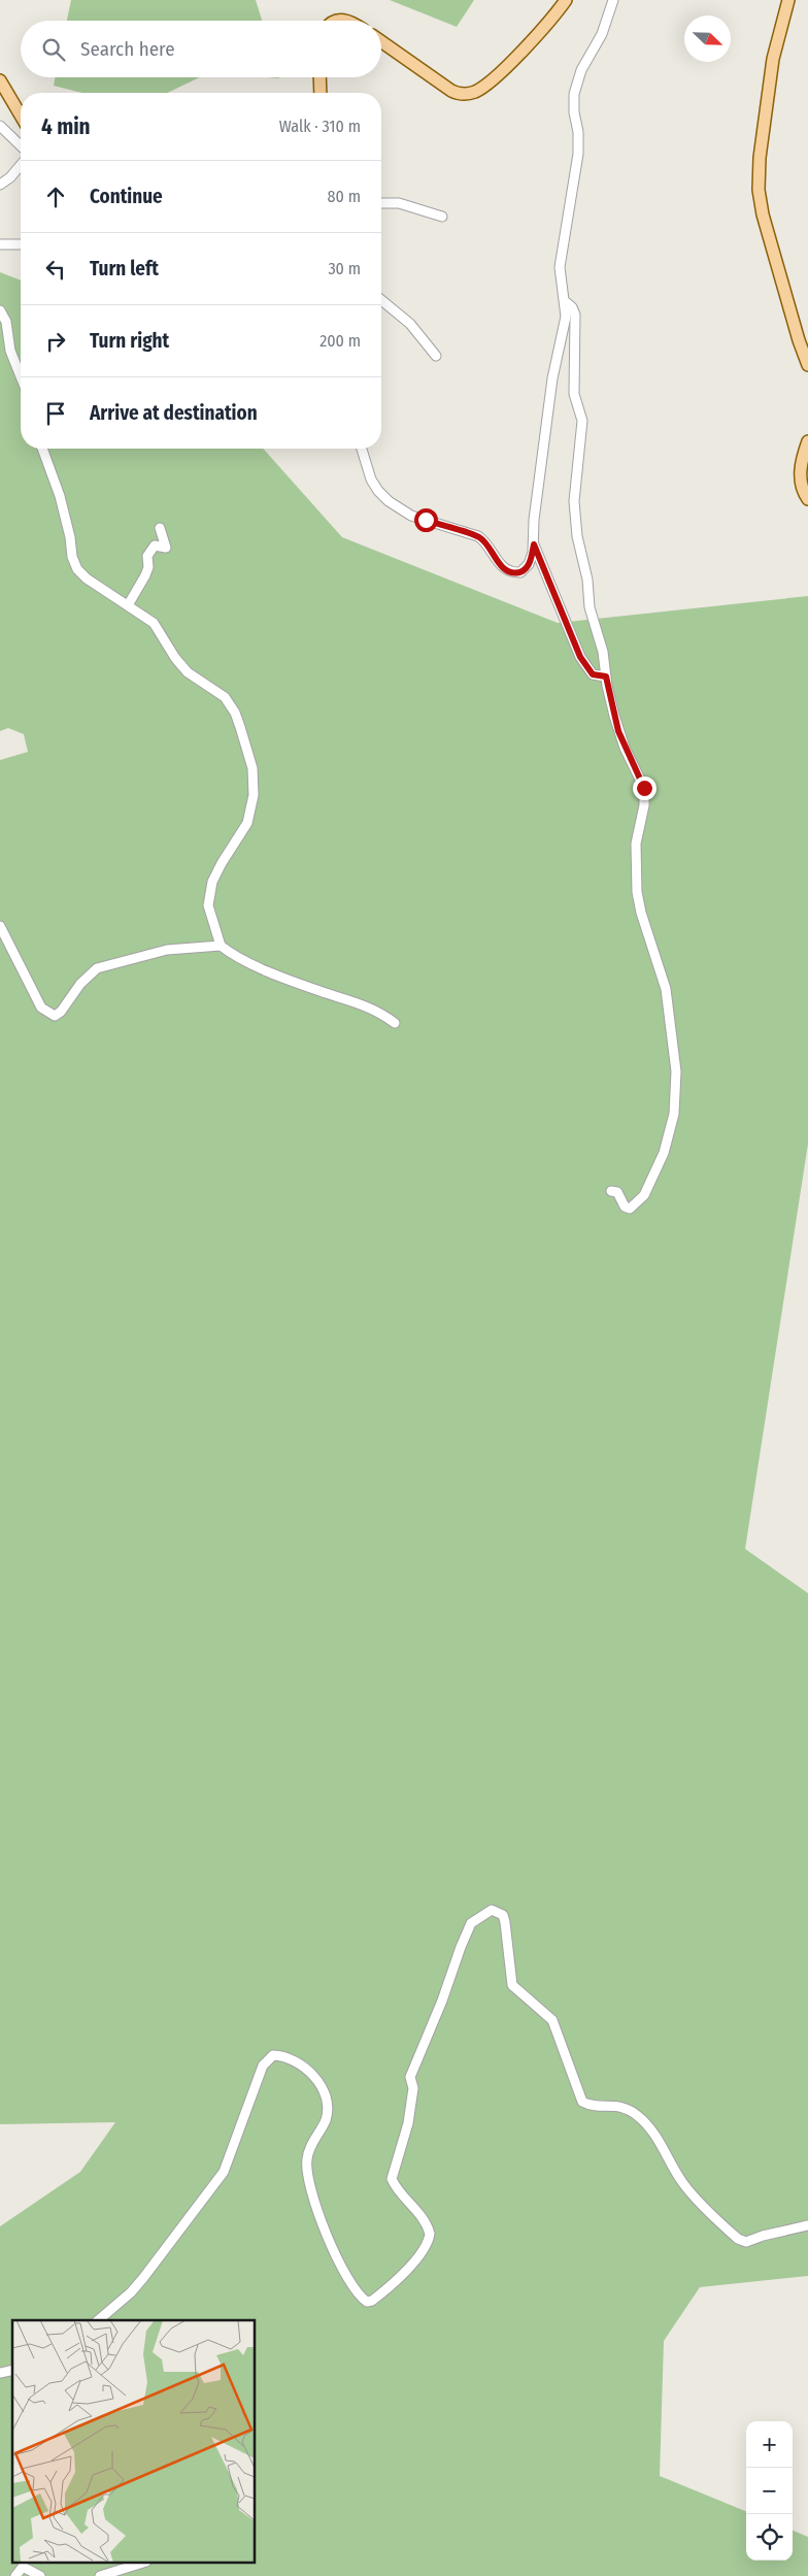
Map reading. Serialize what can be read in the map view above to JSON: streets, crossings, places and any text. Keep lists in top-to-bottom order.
{
  "north": "bottom right",
  "page": {
    "search": "Search here",
    "heading": ["4 min", "Walk · 310 m"],
    "list": [
      ["Continue", "80 m"],
      ["Turn left", "30 m"],
      ["Turn right", "200 m"],
      "Arrive at destination"
    ],
    "map_buttons": ["+", "−"]
  }
}
